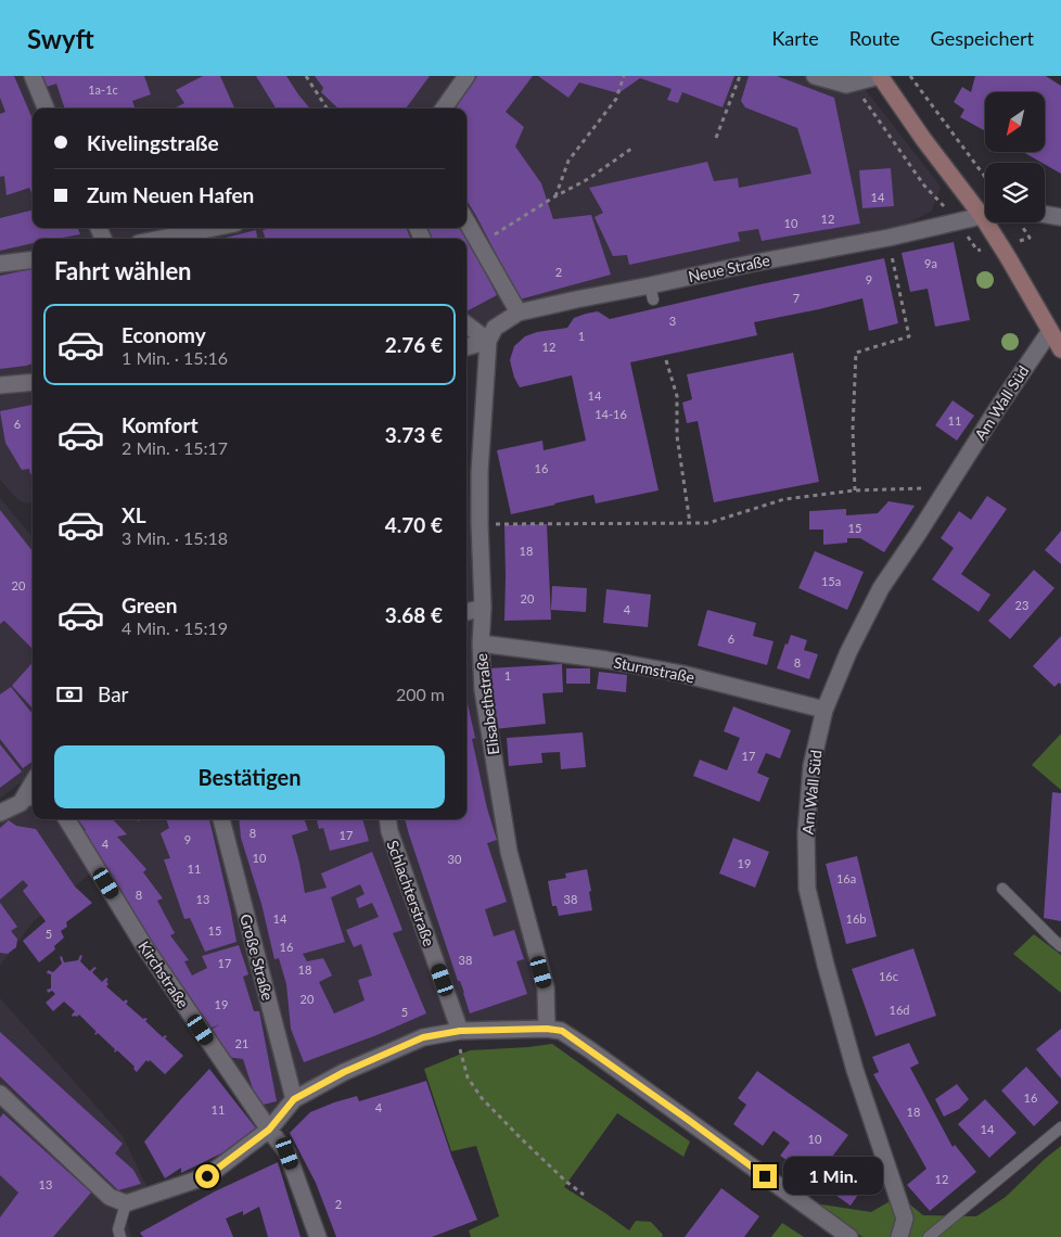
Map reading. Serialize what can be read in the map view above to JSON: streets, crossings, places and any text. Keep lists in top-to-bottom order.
{
  "streets": {
    "street": [
      "Neue Straße",
      "Am Wall Süd",
      "Sturmstraße",
      "Elisabethstraße",
      "Schlachterstraße",
      "Große Straße",
      "Kirchstraße"
    ]
  },
  "crossings": [
    ["Neue Straße", "Elisabethstraße"],
    ["Am Wall Süd", "Sturmstraße"],
    ["Sturmstraße", "Elisabethstraße"]
  ],
  "house_numbers": [
    "1a-1c",
    "14",
    "12",
    "10",
    "9a",
    "2",
    "9",
    "7",
    "3",
    "1",
    "12",
    "14",
    "14-16",
    "11",
    "6",
    "16",
    "15",
    "18",
    "15a",
    "20",
    "20",
    "23",
    "4",
    "6",
    "8",
    "1",
    "17",
    "8",
    "17",
    "9",
    "4",
    "10",
    "30",
    "19",
    "11",
    "16a",
    "8",
    "13",
    "38",
    "14",
    "16b",
    "15",
    "5",
    "16",
    "38",
    "17",
    "18",
    "16c",
    "20",
    "19",
    "16d",
    "5",
    "21",
    "16",
    "4",
    "11",
    "18",
    "14",
    "10",
    "12",
    "13",
    "2"
  ],
  "north": "bottom left",
  "page": {
    "header": "Swyft",
    "nav": ["Karte", "Route", "Gespeichert"],
    "banner": ["Kivelingstraße", "Zum Neuen Hafen"],
    "heading": "Fahrt wählen",
    "list": [
      {
        "name": "Economy",
        "note": "1 Min. · 15:16",
        "value": "2.76 €"
      },
      {
        "name": "Komfort",
        "note": "2 Min. · 15:17",
        "value": "3.73 €"
      },
      {
        "name": "XL",
        "note": "3 Min. · 15:18",
        "value": "4.70 €"
      },
      {
        "name": "Green",
        "note": "4 Min. · 15:19",
        "value": "3.68 €"
      }
    ],
    "pay": ["Bar", "200 m"],
    "buttons": "Bestätigen",
    "bubble": "1 Min."
  }
}
